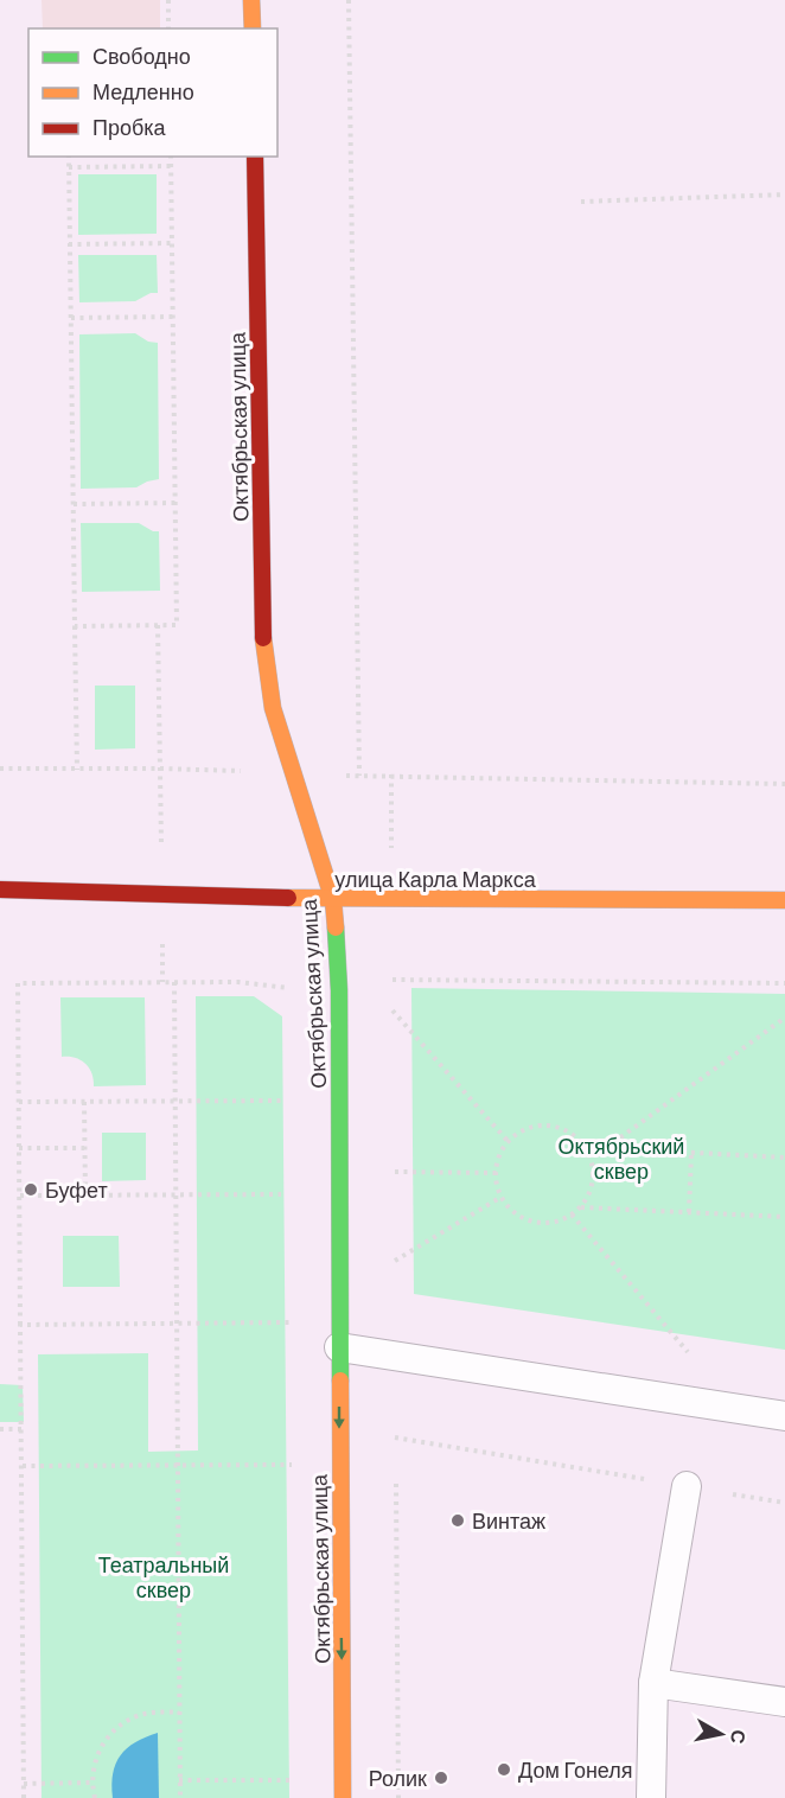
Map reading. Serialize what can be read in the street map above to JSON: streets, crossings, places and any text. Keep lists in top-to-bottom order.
{
  "streets": {
    "main road": ["Октябрьская улица", "улица Карла Маркса"]
  },
  "crossings": [
    ["Октябрьская улица", "улица Карла Маркса"]
  ],
  "parks": ["Октябрьский сквер", "Театральный сквер"],
  "places": [
    "Буфет",
    "Винтаж",
    "Дом Гонеля",
    "Ролик"
  ],
  "legend": ["Свободно", "Медленно", "Пробка"],
  "north": "right"
}
